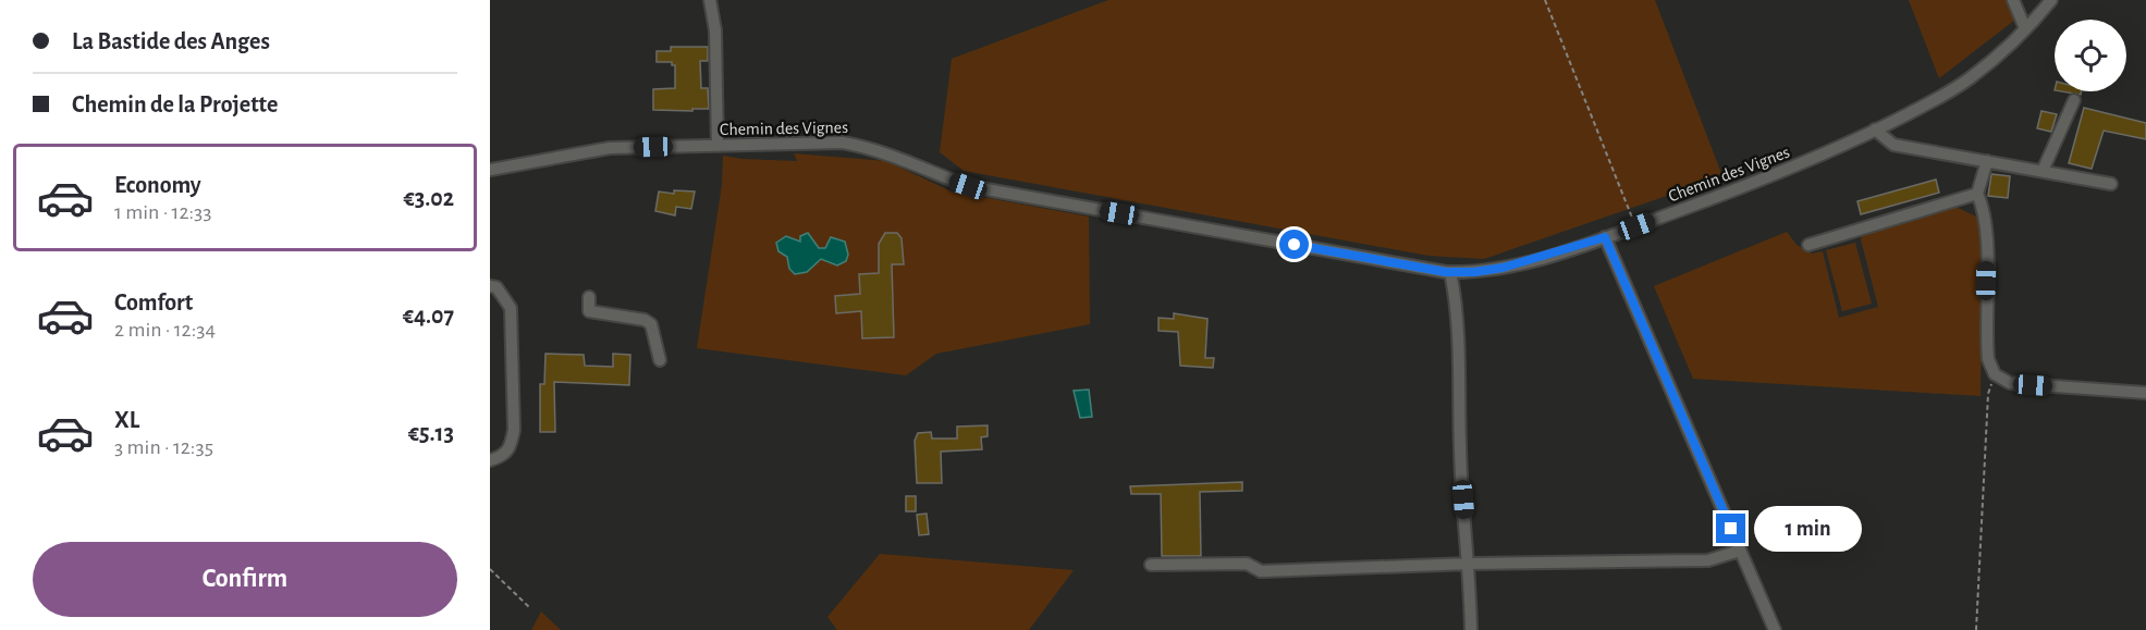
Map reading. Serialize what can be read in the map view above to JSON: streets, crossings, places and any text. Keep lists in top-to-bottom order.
{
  "streets": {
    "street": ["Chemin des Vignes"]
  },
  "page": {
    "banner": ["La Bastide des Anges", "Chemin de la Projette"],
    "list": [
      {
        "name": "Economy",
        "note": "1 min · 12:33",
        "value": "€3.02"
      },
      {
        "name": "Comfort",
        "note": "2 min · 12:34",
        "value": "€4.07"
      },
      {
        "name": "XL",
        "note": "3 min · 12:35",
        "value": "€5.13"
      }
    ],
    "bubble": "1 min",
    "buttons": "Confirm"
  }
}
